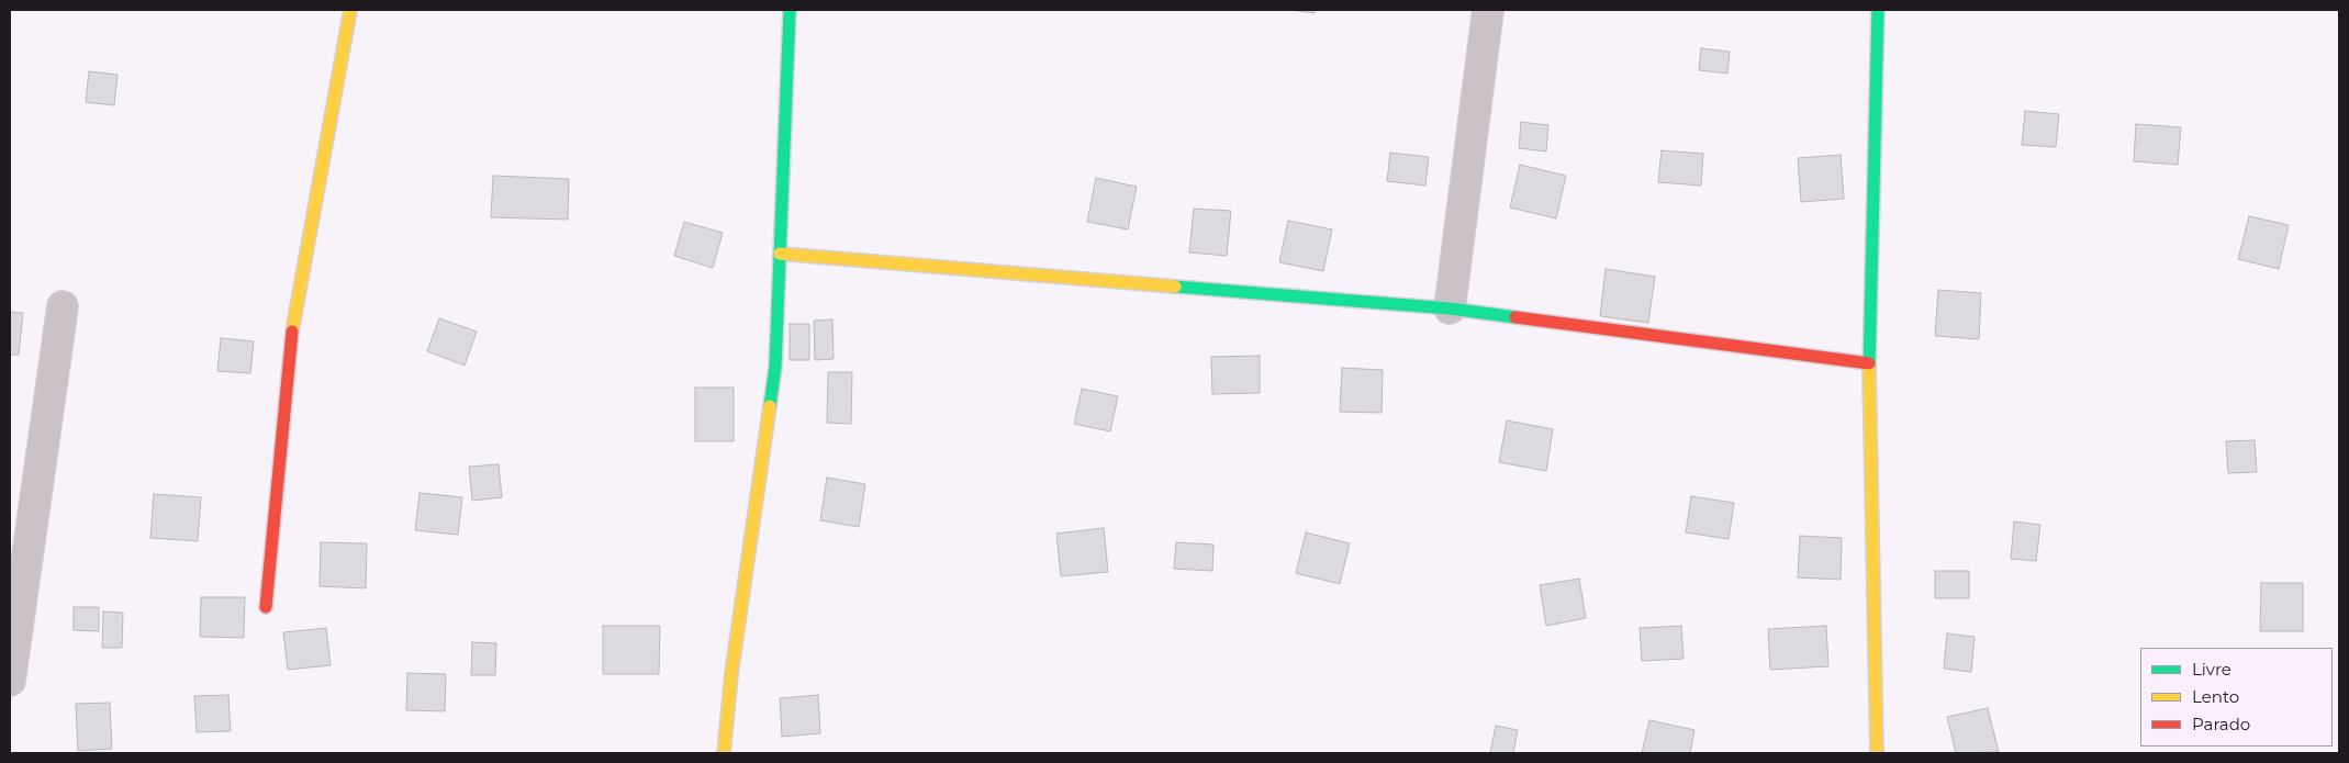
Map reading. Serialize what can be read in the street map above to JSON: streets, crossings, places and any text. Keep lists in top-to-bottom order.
{
  "legend": ["Livre", "Lento", "Parado"]
}
